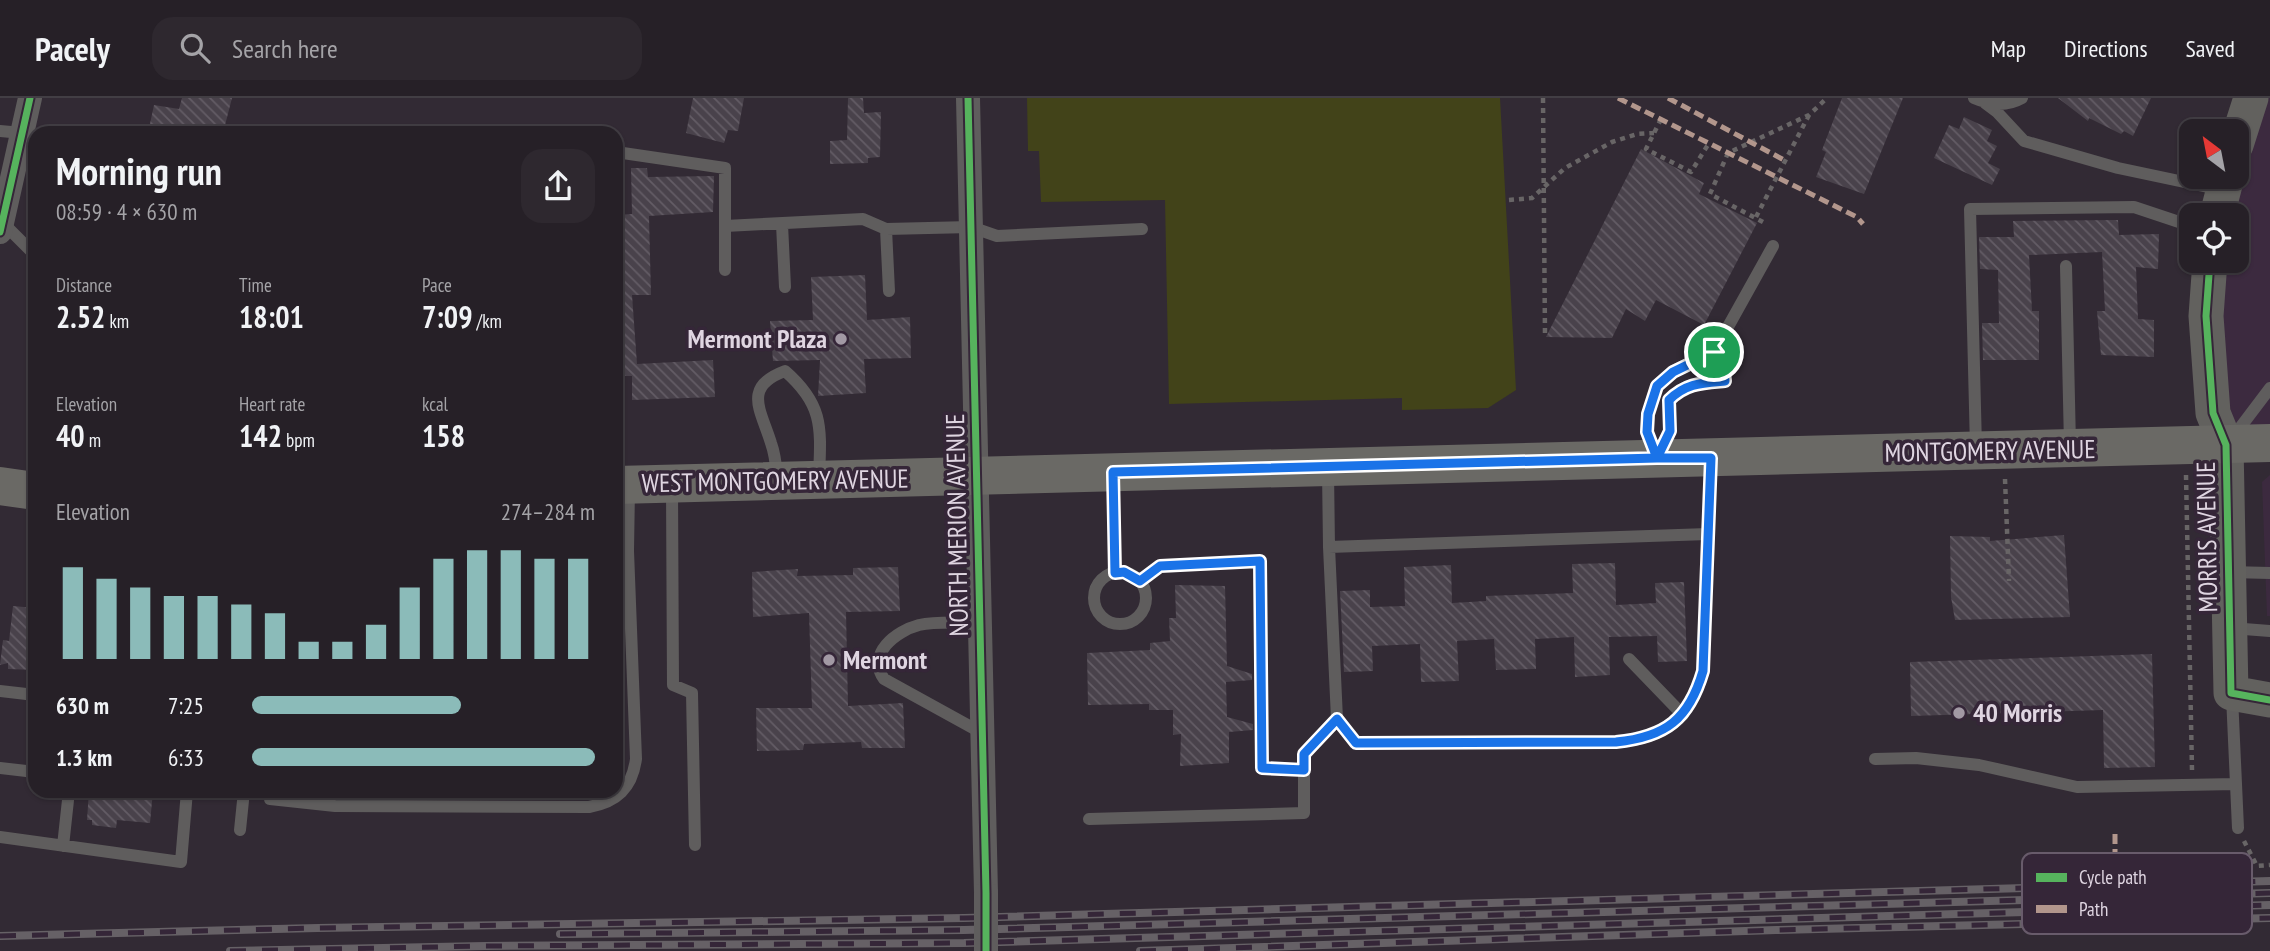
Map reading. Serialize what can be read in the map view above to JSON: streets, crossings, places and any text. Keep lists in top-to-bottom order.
{
  "streets": {
    "main road": ["MONTGOMERY AVENUE", "WEST MONTGOMERY AVENUE"],
    "street": ["NORTH MERION AVENUE", "MORRIS AVENUE"]
  },
  "crossings": [
    ["MONTGOMERY AVENUE", "MORRIS AVENUE"],
    ["WEST MONTGOMERY AVENUE", "NORTH MERION AVENUE"]
  ],
  "places": ["Mermont Plaza", "Mermont", "40 Morris"],
  "legend": ["Cycle path", "Path"],
  "north": "top left",
  "page": {
    "header": "Pacely",
    "search": "Search here",
    "nav": ["Map", "Directions", "Saved"],
    "heading": ["Morning run", "08:59 · 4 × 630 m"],
    "stats": [
      ["Distance", "2.52 km"],
      ["Time", "18:01"],
      ["Pace", "7:09 /km"],
      ["Elevation", "40 m"],
      ["Heart rate", "142 bpm"],
      ["kcal", "158"]
    ],
    "chart": ["Elevation", "274–284 m"],
    "list": [
      {
        "name": "630 m",
        "note": "7:25"
      },
      {
        "name": "1.3 km",
        "note": "6:33"
      }
    ]
  }
}
